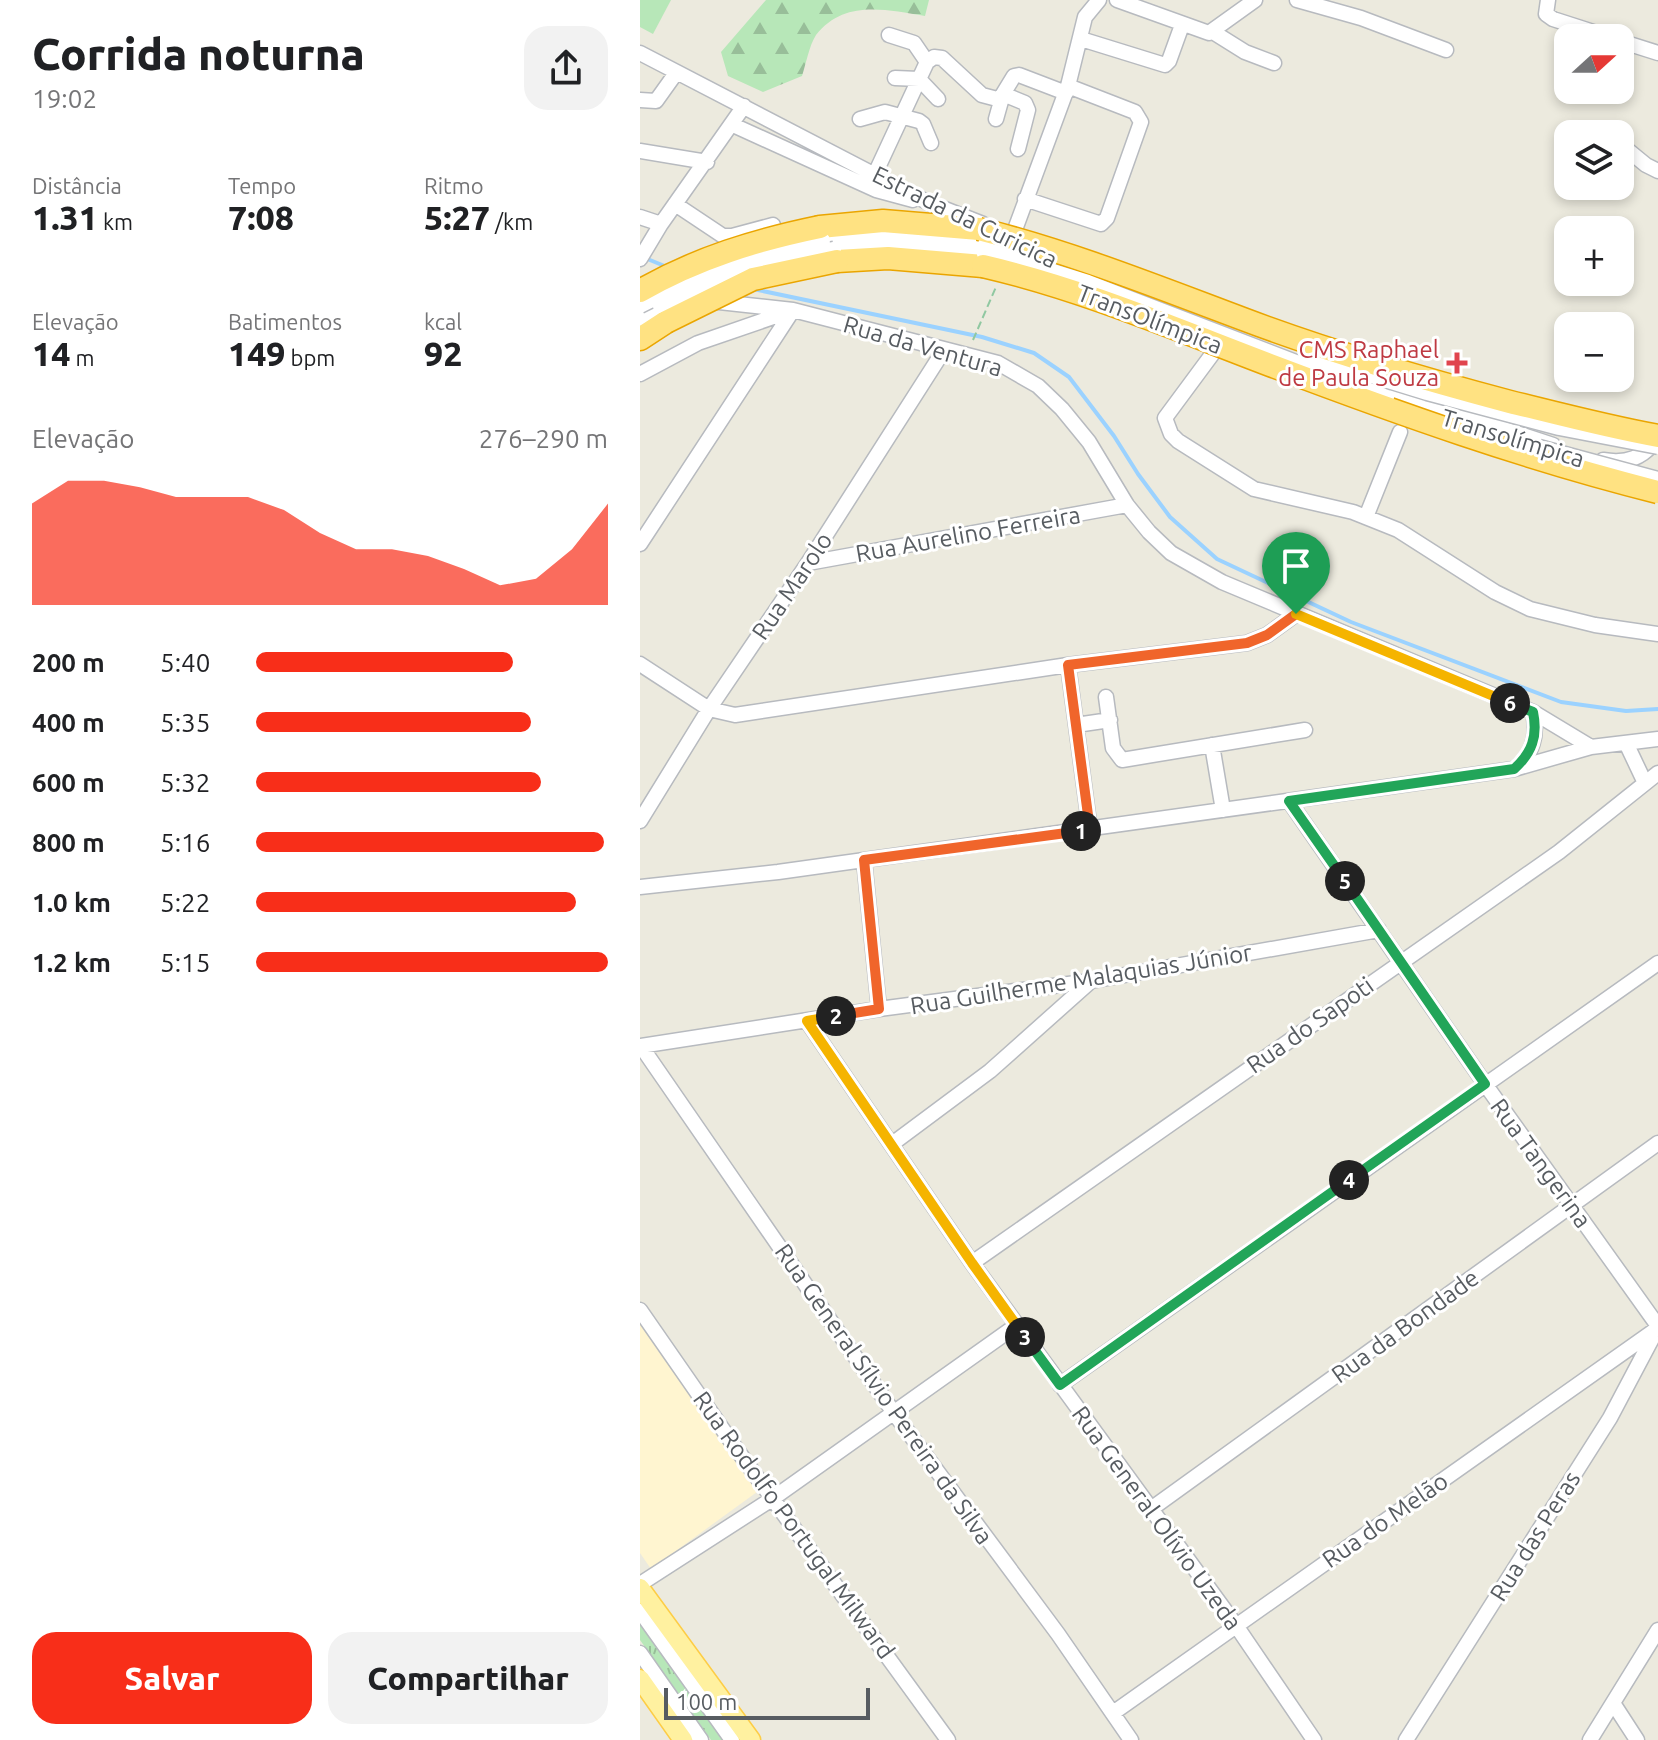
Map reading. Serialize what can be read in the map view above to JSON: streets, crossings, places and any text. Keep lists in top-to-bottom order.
{
  "streets": {
    "highway": ["TransOlímpica"],
    "street": [
      "Estrada da Curicica",
      "Rua da Ventura",
      "Transolímpica",
      "Rua Aurelino Ferreira",
      "Rua Marolo",
      "Rua Guilherme Malaquias Júnior",
      "Rua do Sapoti",
      "Rua Tangerina",
      "Rua da Bondade",
      "Rua General Sílvio Pereira da Silva",
      "Rua General Olívio Uzeda",
      "Rua do Melão",
      "Rua Rodolfo Portugal Milward",
      "Rua das Peras"
    ]
  },
  "crossings": [
    ["Estrada da Curicica", "TransOlímpica"],
    ["TransOlímpica", "Transolímpica"],
    ["Rua da Ventura", "Rua Aurelino Ferreira"],
    ["Rua da Ventura", "Rua Marolo"],
    ["Rua Aurelino Ferreira", "Rua Marolo"],
    ["Rua Guilherme Malaquias Júnior", "Rua Tangerina"],
    ["Rua Guilherme Malaquias Júnior", "Rua General Sílvio Pereira da Silva"],
    ["Rua Guilherme Malaquias Júnior", "Rua General Olívio Uzeda"],
    ["Rua do Sapoti", "Rua Tangerina"],
    ["Rua do Sapoti", "Rua General Olívio Uzeda"],
    ["Rua Tangerina", "Rua da Bondade"],
    ["Rua Tangerina", "Rua do Melão"],
    ["Rua Tangerina", "Rua das Peras"],
    ["Rua da Bondade", "Rua General Olívio Uzeda"],
    ["Rua General Sílvio Pereira da Silva", "Rua do Melão"],
    ["Rua General Olívio Uzeda", "Rua do Melão"],
    ["Rua do Melão", "Rua das Peras"]
  ],
  "places": {
    "health": ["CMS Raphael de Paula Souza"]
  },
  "scale_bar": "100 m",
  "north": "right",
  "page": {
    "heading": ["Corrida noturna", "19:02"],
    "map_buttons": ["+", "−"],
    "stats": [
      ["Distância", "1.31 km"],
      ["Tempo", "7:08"],
      ["Ritmo", "5:27 /km"],
      ["Elevação", "14 m"],
      ["Batimentos", "149 bpm"],
      ["kcal", "92"]
    ],
    "chart": ["Elevação", "276–290 m"],
    "list": [
      {
        "name": "200 m",
        "note": "5:40"
      },
      {
        "name": "400 m",
        "note": "5:35"
      },
      {
        "name": "600 m",
        "note": "5:32"
      },
      {
        "name": "800 m",
        "note": "5:16"
      },
      {
        "name": "1.0 km",
        "note": "5:22"
      },
      {
        "name": "1.2 km",
        "note": "5:15"
      }
    ],
    "pins": [
      "6",
      "1",
      "5",
      "2",
      "4",
      "3"
    ],
    "buttons": ["Salvar", "Compartilhar"],
    "scale": "100 m"
  }
}
